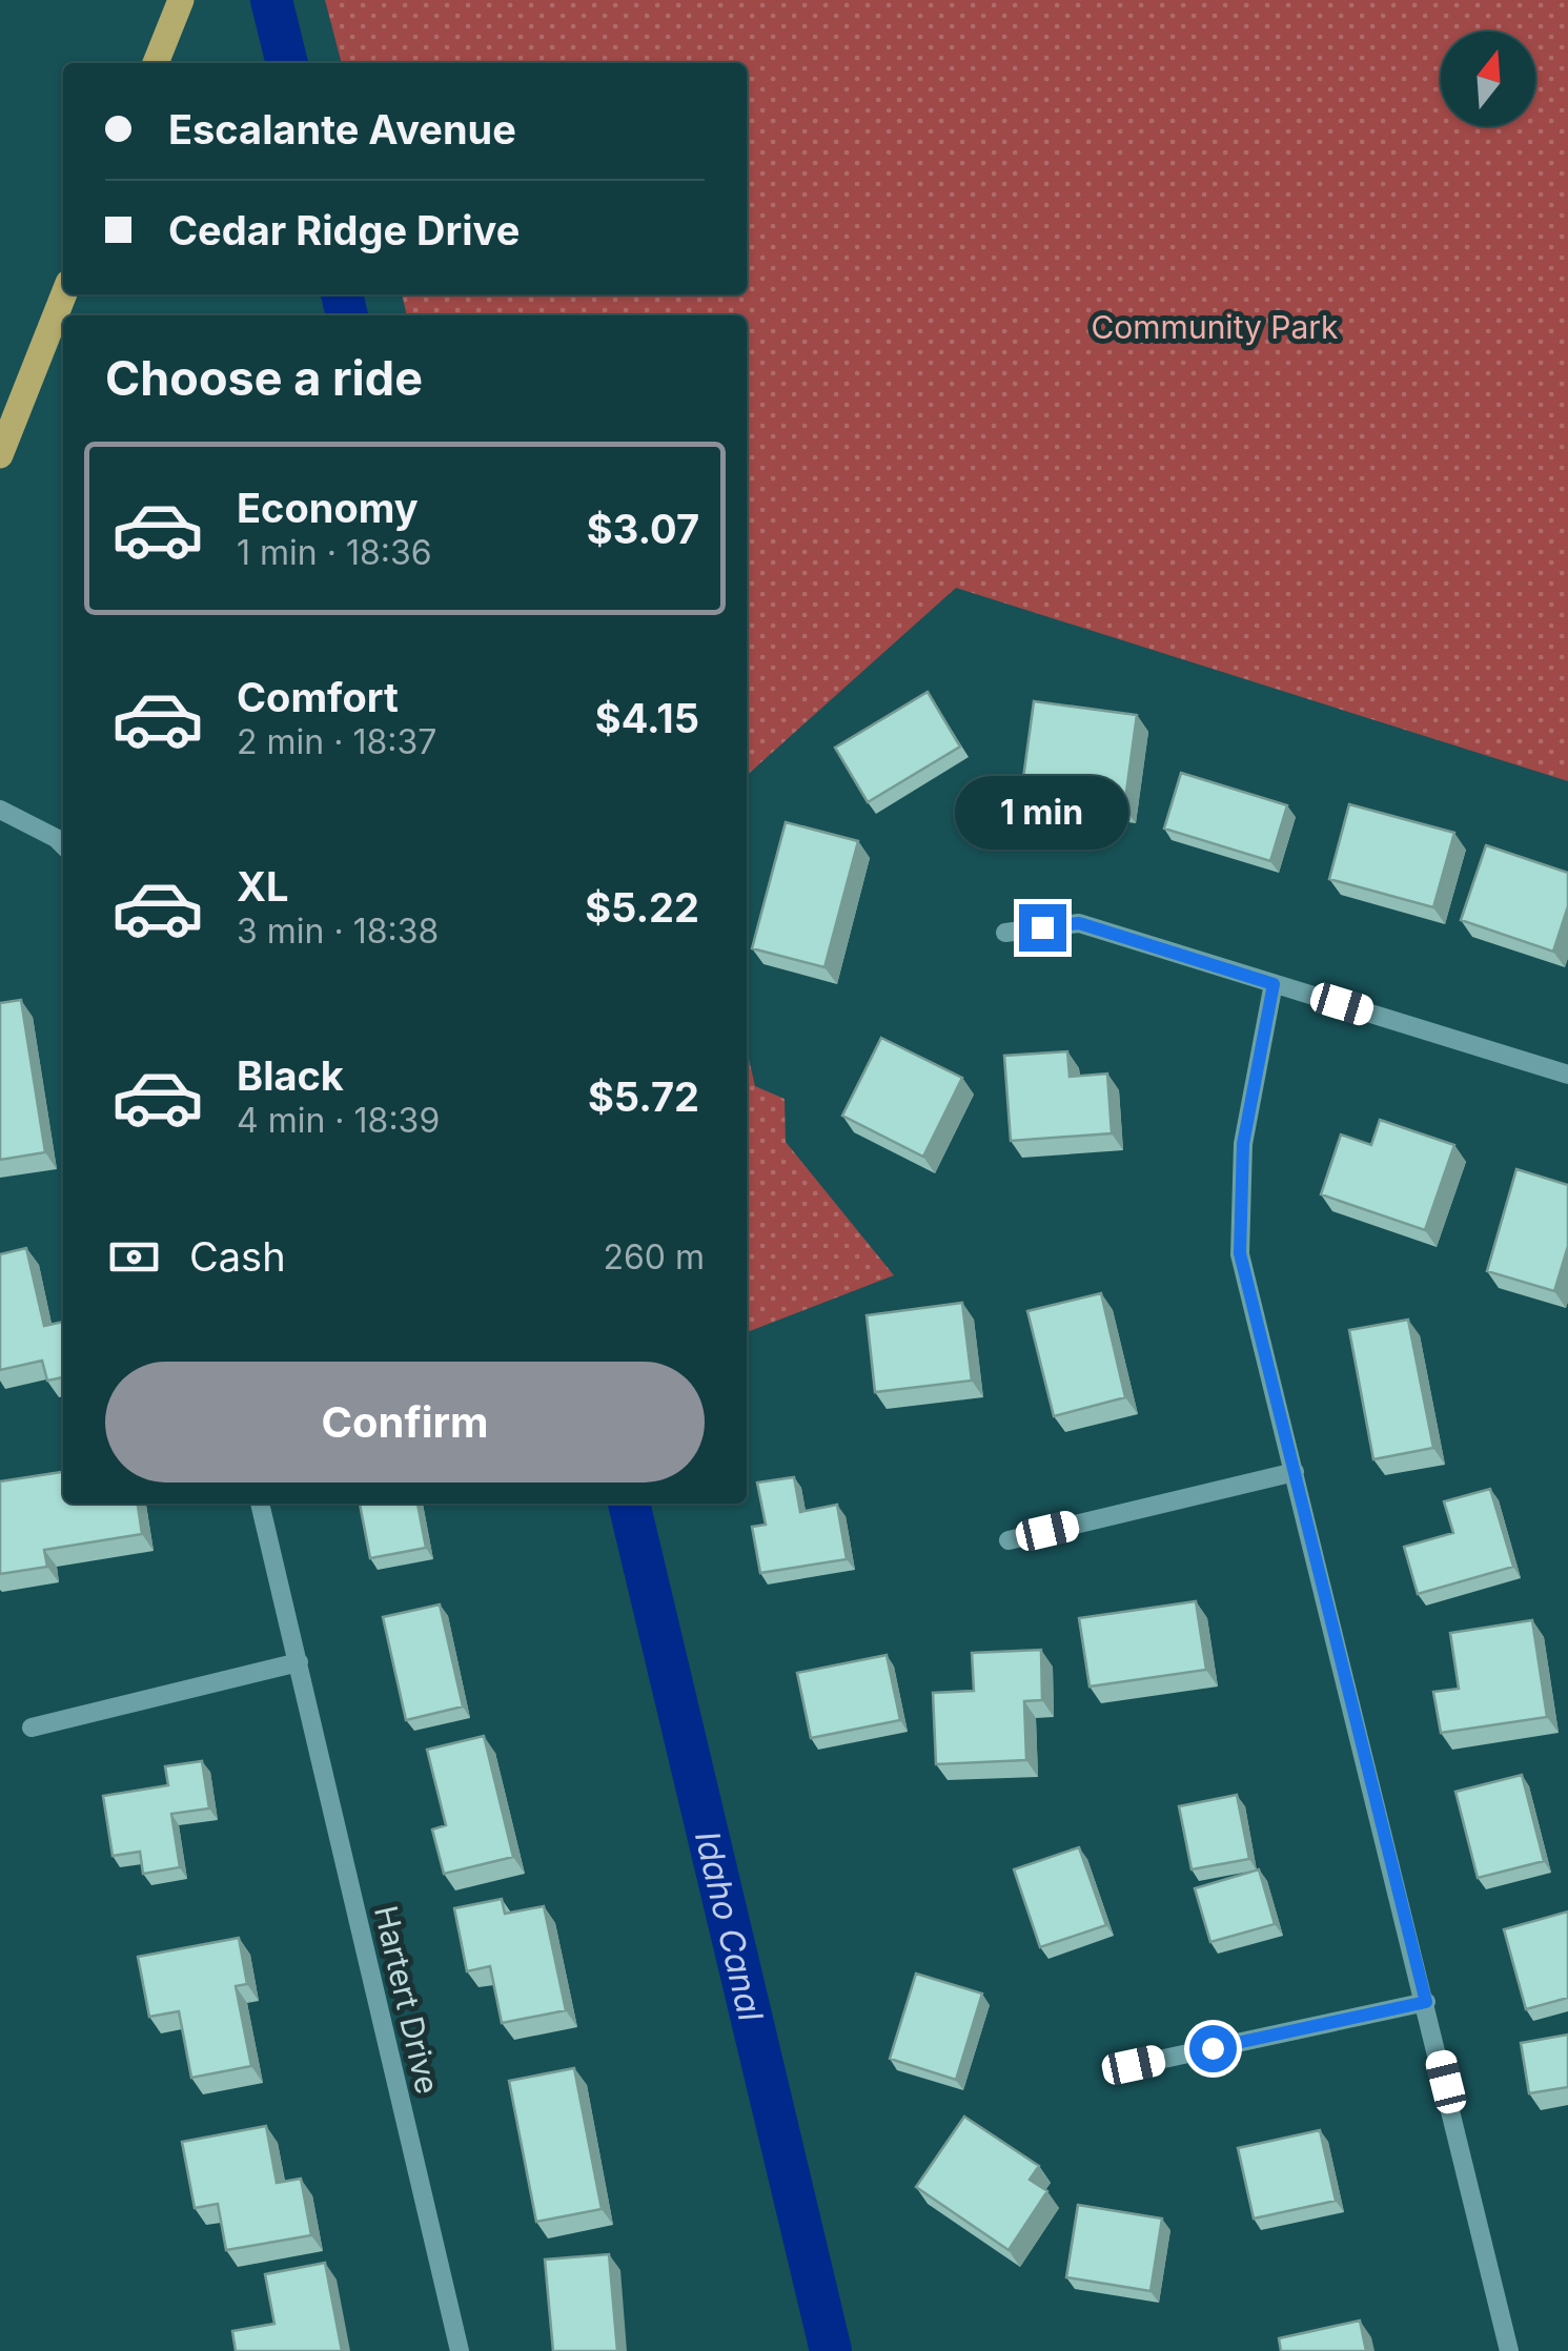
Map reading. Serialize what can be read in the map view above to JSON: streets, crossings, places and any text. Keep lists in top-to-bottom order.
{
  "streets": {
    "street": ["Hartert Drive"]
  },
  "water": ["Idaho Canal"],
  "parks": ["Community Park"],
  "north": "top",
  "page": {
    "banner": ["Escalante Avenue", "Cedar Ridge Drive"],
    "heading": "Choose a ride",
    "list": [
      {
        "name": "Economy",
        "note": "1 min · 18:36",
        "value": "$3.07"
      },
      {
        "name": "Comfort",
        "note": "2 min · 18:37",
        "value": "$4.15"
      },
      {
        "name": "XL",
        "note": "3 min · 18:38",
        "value": "$5.22"
      },
      {
        "name": "Black",
        "note": "4 min · 18:39",
        "value": "$5.72"
      }
    ],
    "bubble": "1 min",
    "pay": ["Cash", "260 m"],
    "buttons": "Confirm"
  }
}
